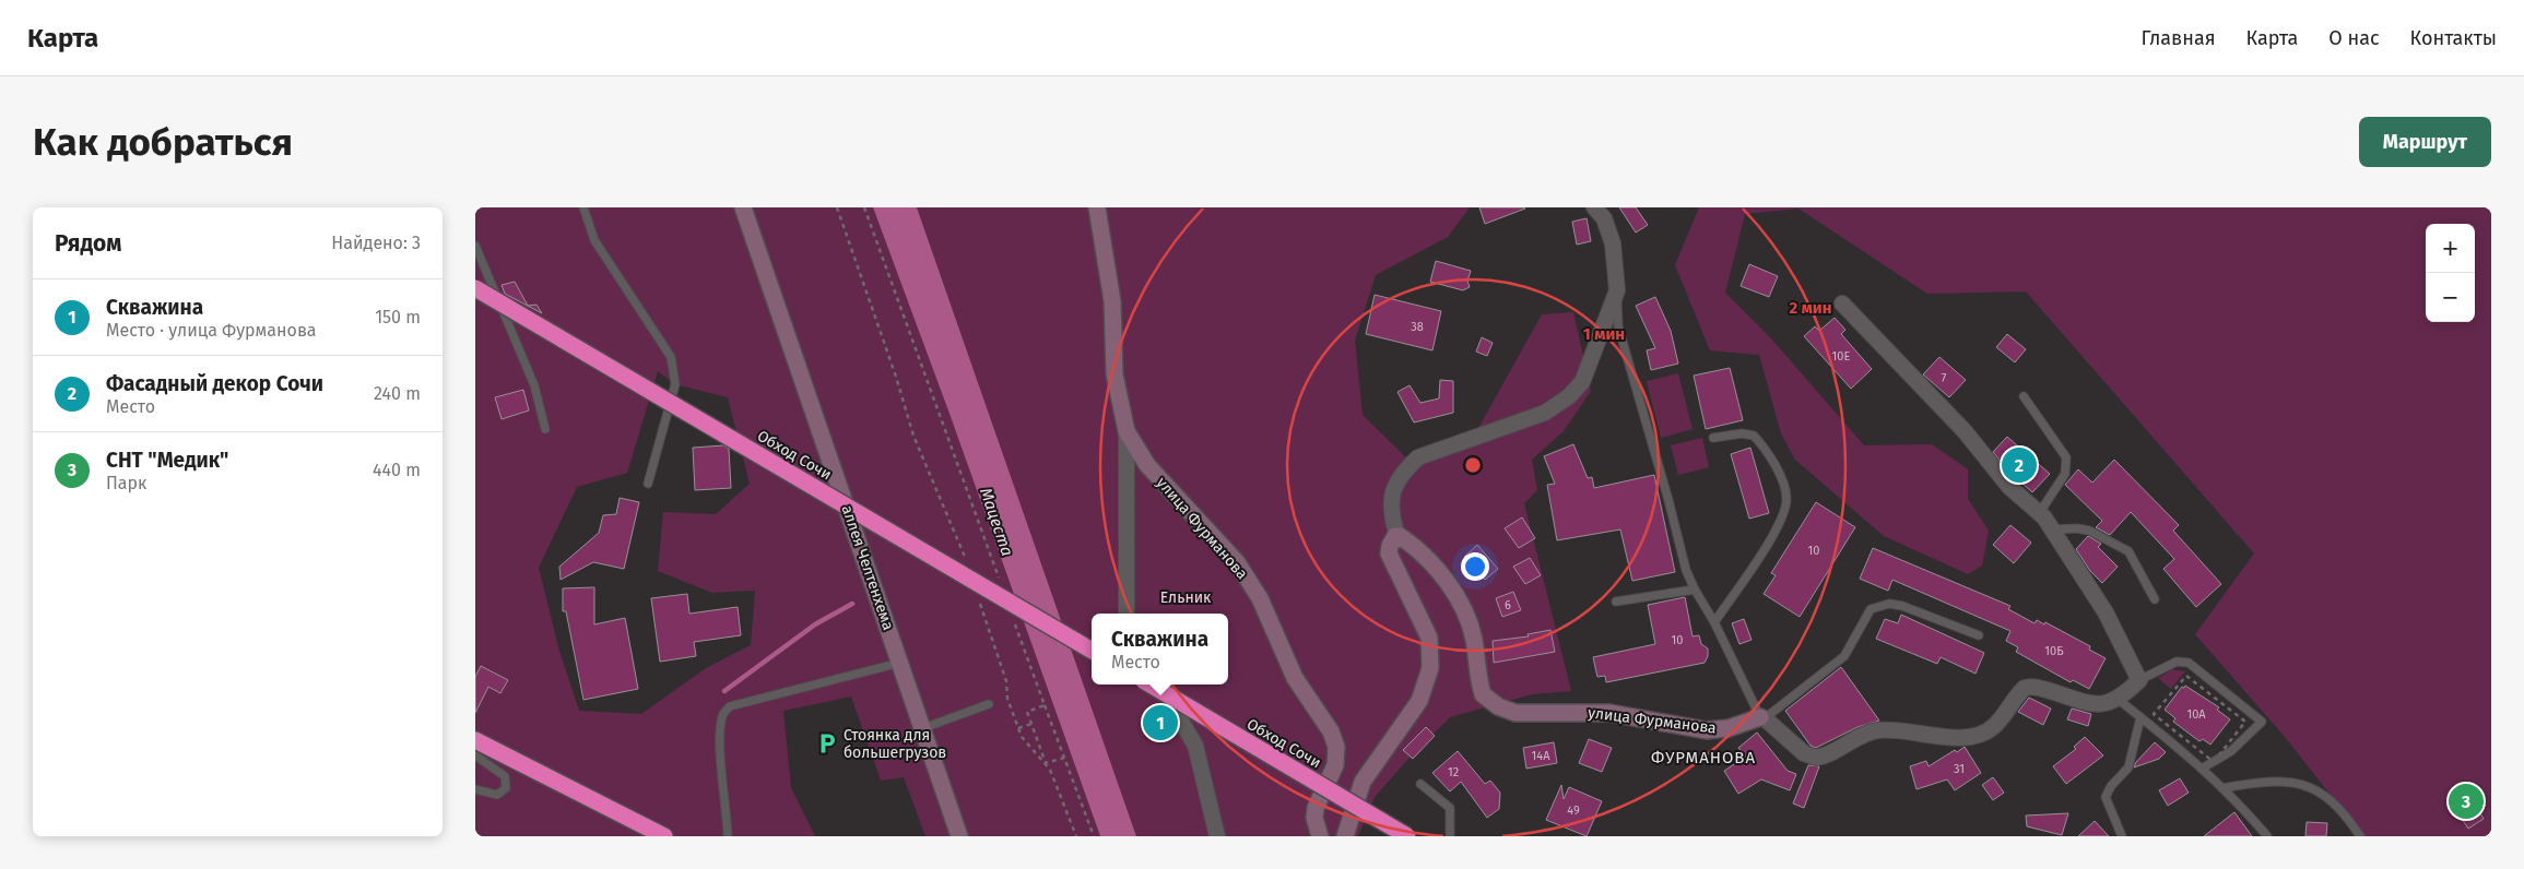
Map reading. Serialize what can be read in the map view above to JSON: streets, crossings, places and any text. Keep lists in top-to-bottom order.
{
  "streets": {
    "highway": ["Обход Сочи"],
    "street": ["улица Фурманова", "аллея Челтенхема"]
  },
  "districts": ["ФУРМАНОВА"],
  "water": ["Мацеста"],
  "parks": ["Ельник"],
  "places": {
    "parking": ["Стоянка для большегрузов"]
  },
  "house_numbers": [
    "38",
    "10Е",
    "7",
    "10",
    "6",
    "10",
    "10Б",
    "10А",
    "14А",
    "31",
    "12",
    "49"
  ],
  "page": {
    "header": "Карта",
    "nav": [
      "Главная",
      "Карта",
      "О нас",
      "Контакты"
    ],
    "buttons": "Маршрут",
    "title": "Как добраться",
    "heading": ["Рядом", "Найдено: 3"],
    "map_buttons": ["+", "−"],
    "list": [
      {
        "mark": "1",
        "name": "Скважина",
        "note": "Место · улица Фурманова",
        "value": "150 m"
      },
      {
        "mark": "2",
        "name": "Фасадный декор Сочи",
        "note": "Место",
        "value": "240 m"
      },
      {
        "mark": "3",
        "name": "СНТ \"Медик\"",
        "note": "Парк",
        "value": "440 m"
      }
    ],
    "pins": ["2", "1", "3"],
    "popup": ["Скважина", "Место"]
  },
  "rings": ["2 мин", "1 мин"]
}
